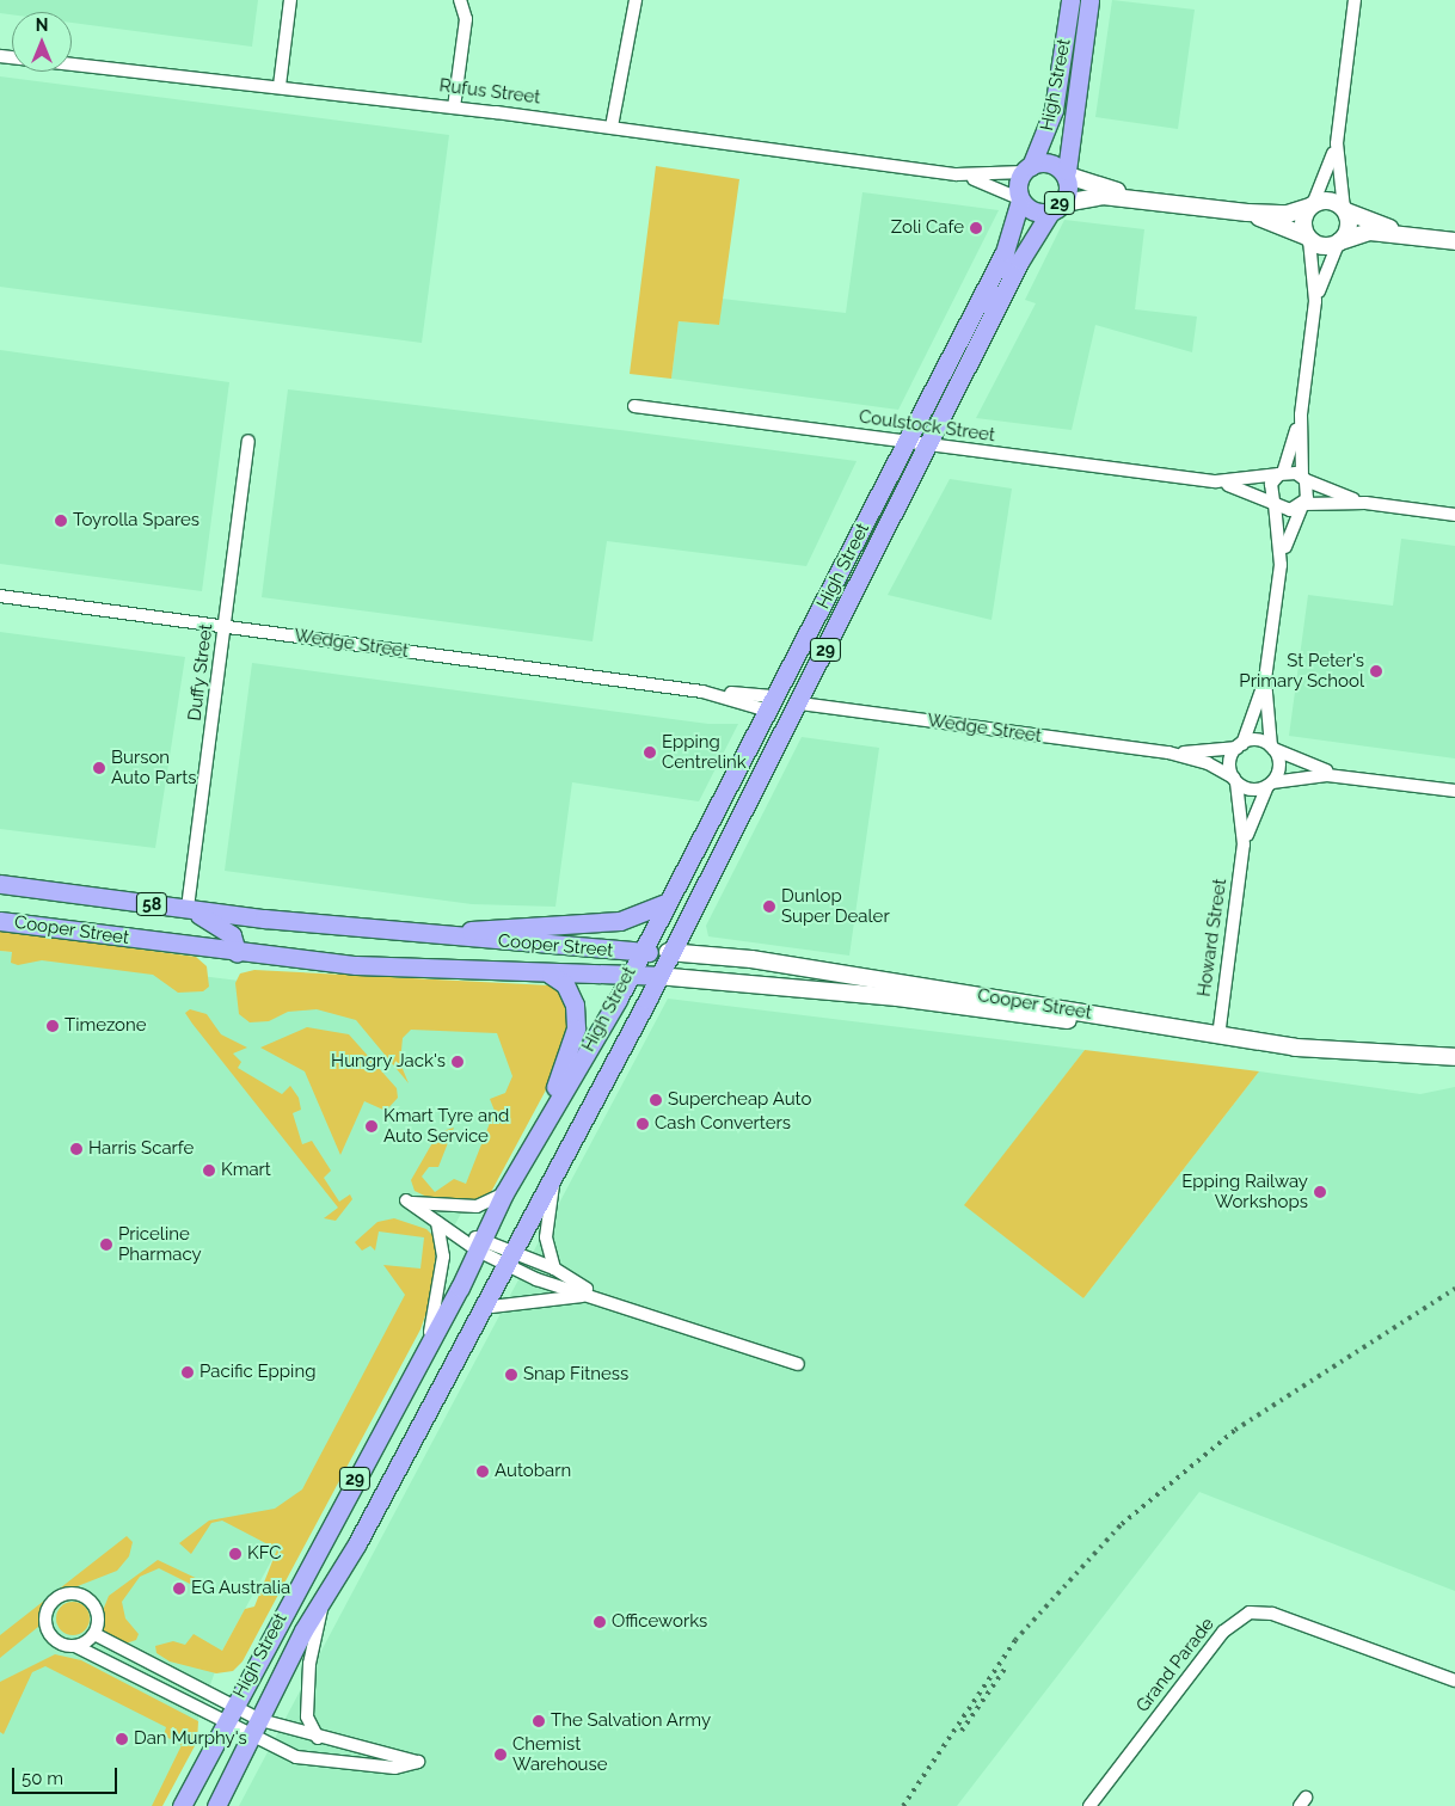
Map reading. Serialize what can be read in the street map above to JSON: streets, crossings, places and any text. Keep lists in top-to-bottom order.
{
  "streets": {
    "main road": [
      "High Street",
      "29",
      "Wedge Street",
      "58",
      "Cooper Street"
    ],
    "street": [
      "Rufus Street",
      "Coulstock Street",
      "Duffy Street",
      "Howard Street",
      "Grand Parade"
    ]
  },
  "crossings": [
    ["High Street", "Rufus Street"],
    ["High Street", "29"],
    ["High Street", "Coulstock Street"],
    ["High Street", "Wedge Street"],
    ["High Street", "58"],
    ["High Street", "Cooper Street"],
    ["Rufus Street", "29"],
    ["Wedge Street", "Duffy Street"],
    ["Wedge Street", "Howard Street"],
    ["Duffy Street", "Cooper Street"],
    ["58", "Cooper Street"],
    ["Cooper Street", "Howard Street"]
  ],
  "places": [
    "Zoli Cafe",
    "Toyrolla Spares",
    "St Peter's Primary School",
    "Epping Centrelink",
    "Burson Auto Parts",
    "Dunlop Super Dealer",
    "Timezone",
    "Hungry Jack's",
    "Supercheap Auto",
    "Cash Converters",
    "Kmart Tyre and Auto Service",
    "Harris Scarfe",
    "Kmart",
    "Epping Railway Workshops",
    "Priceline Pharmacy",
    "Pacific Epping",
    "Snap Fitness",
    "Autobarn",
    "KFC",
    "EG Australia",
    "Officeworks",
    "The Salvation Army",
    "Dan Murphy's",
    "Chemist Warehouse"
  ],
  "scale_bar": "50 m",
  "north": "top"
}
